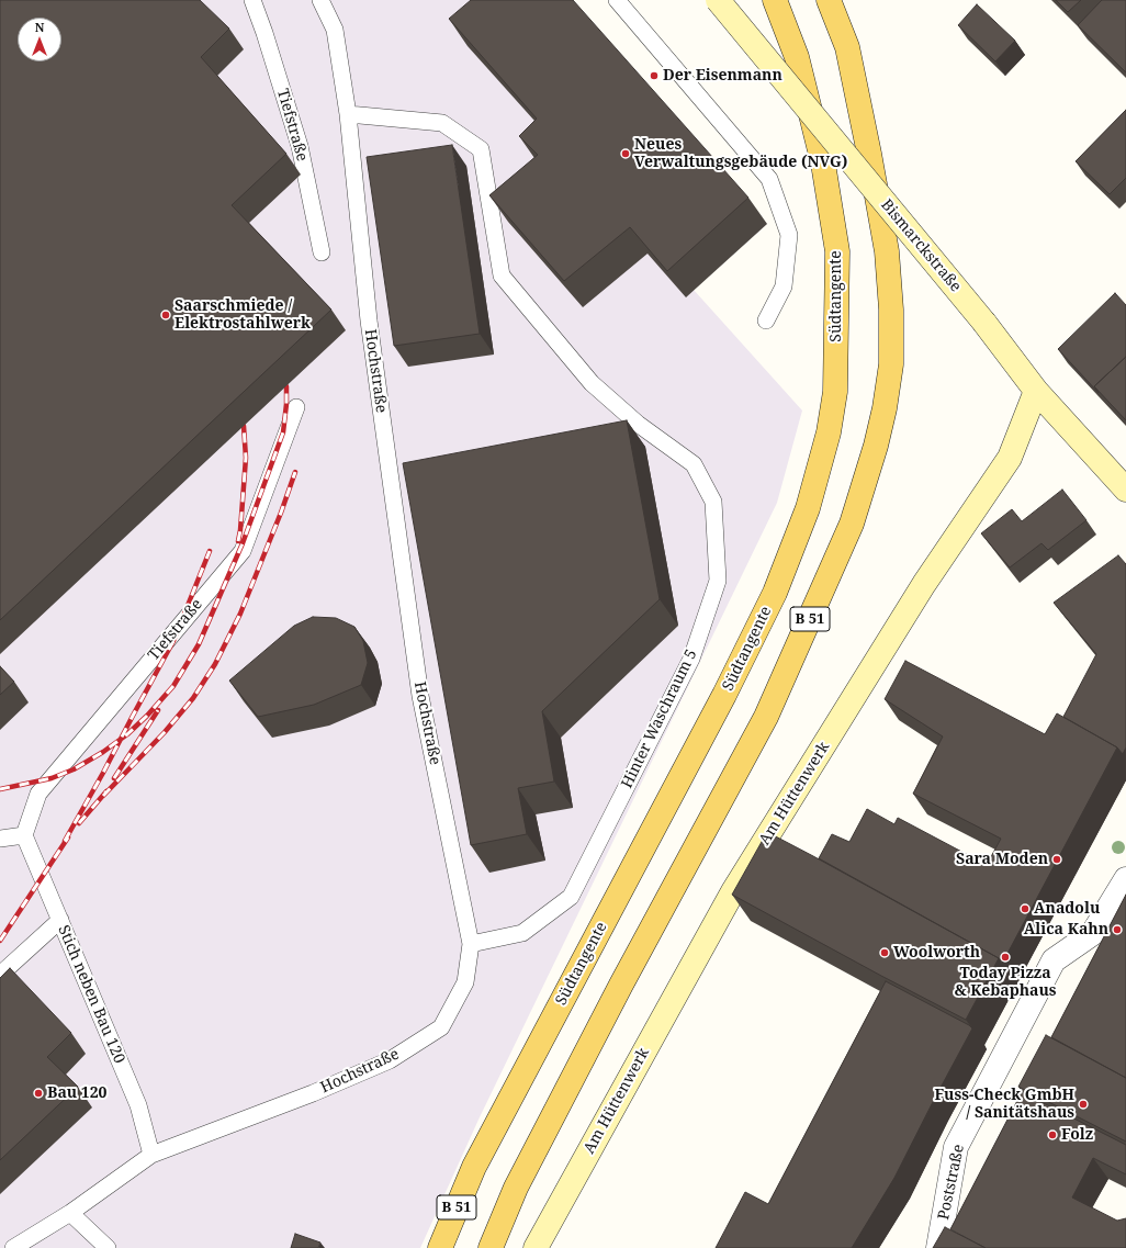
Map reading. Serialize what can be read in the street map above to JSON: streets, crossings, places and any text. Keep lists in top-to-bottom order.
{
  "streets": {
    "main road": [
      "Bismarckstraße",
      "Südtangente",
      "B 51",
      "Am Hüttenwerk"
    ],
    "street": ["Poststraße"],
    "lane": [
      "Tiefstraße",
      "Hochstraße",
      "Hinter Waschraum 5",
      "Stich neben Bau 120"
    ]
  },
  "crossings": [
    ["Tiefstraße", "Stich neben Bau 120"],
    ["Bismarckstraße", "Am Hüttenwerk"],
    ["Hochstraße", "Hinter Waschraum 5"],
    ["Hochstraße", "Stich neben Bau 120"]
  ],
  "places": [
    "Der Eisenmann",
    "Neues Verwaltungsgebäude (NVG)",
    "Saarschmiede / Elektrostahlwerk",
    "Sara Moden",
    "Anadolu",
    "Alica Kahn",
    "Woolworth",
    "Today Pizza & Kebaphaus",
    "Bau 120",
    "Fuss-Check GmbH / Sanitätshaus",
    "Folz"
  ],
  "north": "top"
}
